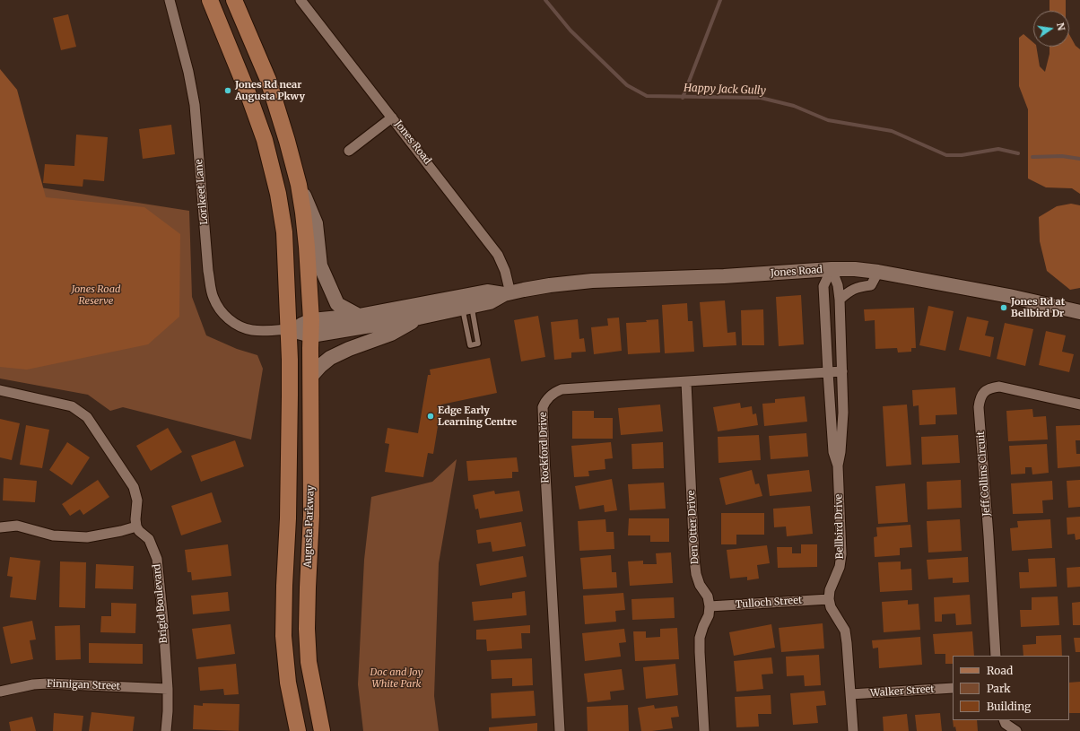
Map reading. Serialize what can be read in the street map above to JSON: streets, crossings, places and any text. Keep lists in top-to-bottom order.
{
  "streets": {
    "main road": ["Augusta Parkway"],
    "street": [
      "Jones Road",
      "Lorikeet Lane",
      "Rockford Drive",
      "Jeff Collins Circuit",
      "Bellbird Drive",
      "Den Otter Drive",
      "Tulloch Street",
      "Brigid Boulevard",
      "Finnigan Street",
      "Walker Street"
    ]
  },
  "crossings": [
    ["Jones Road", "Lorikeet Lane"],
    ["Jones Road", "Augusta Parkway"],
    ["Jones Road", "Bellbird Drive"],
    ["Rockford Drive", "Bellbird Drive"],
    ["Rockford Drive", "Den Otter Drive"],
    ["Bellbird Drive", "Tulloch Street"],
    ["Den Otter Drive", "Tulloch Street"],
    ["Brigid Boulevard", "Finnigan Street"]
  ],
  "water": ["Happy Jack Gully"],
  "parks": ["Jones Road Reserve", "Doc and Joy White Park"],
  "places": ["Jones Rd near Augusta Pkwy", "Jones Rd at Bellbird Dr", "Edge Early Learning Centre"],
  "legend": ["Road", "Park", "Building"],
  "north": "right"
}
